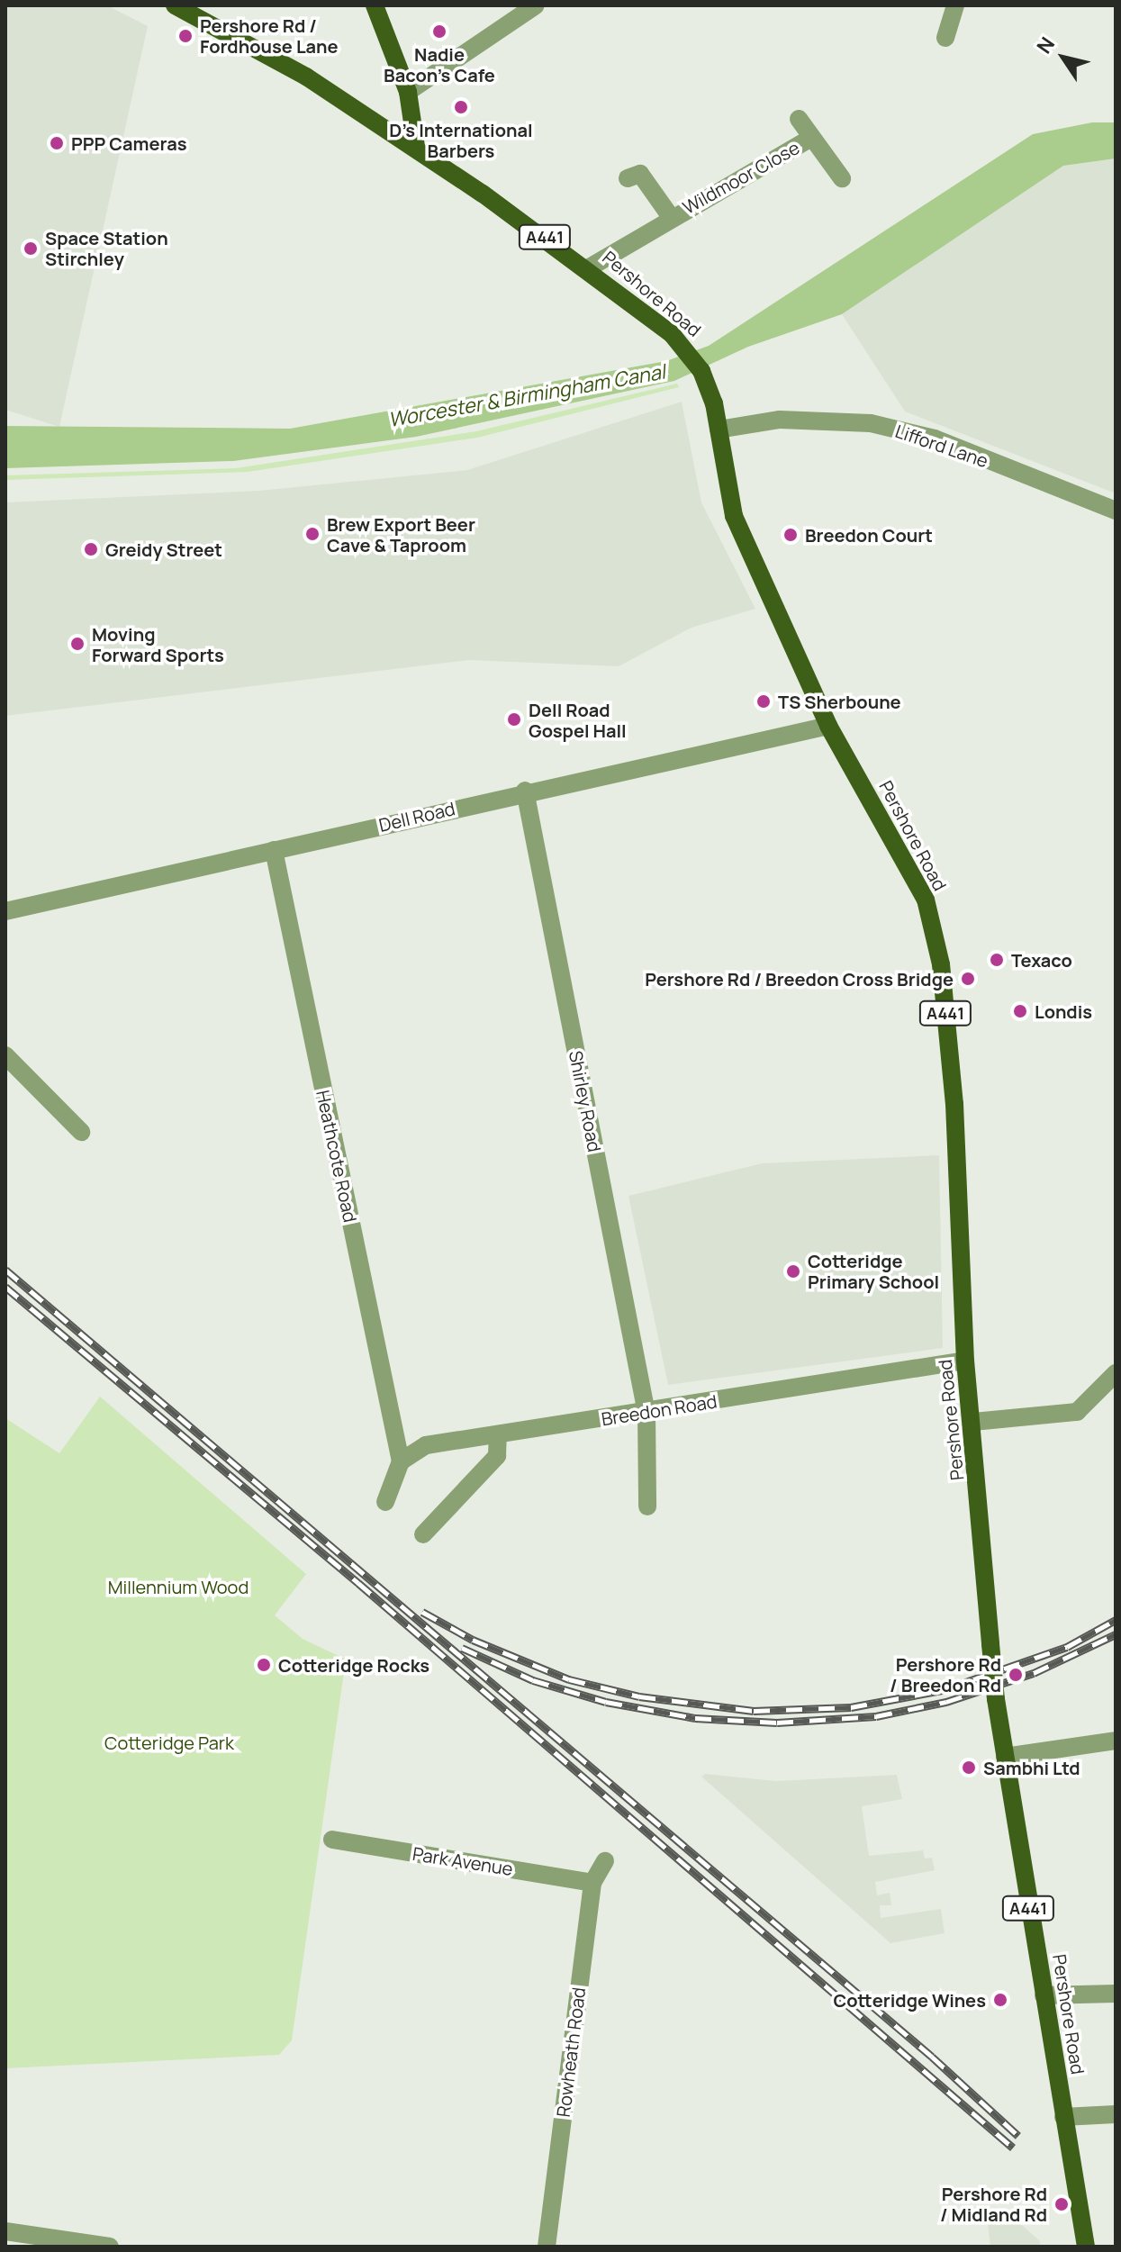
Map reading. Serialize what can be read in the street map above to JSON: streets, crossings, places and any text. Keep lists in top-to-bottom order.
{
  "streets": {
    "main road": ["A441", "Pershore Road"],
    "street": [
      "Wildmoor Close",
      "Lifford Lane",
      "Dell Road",
      "Shirley Road",
      "Heathcote Road",
      "Breedon Road",
      "Park Avenue",
      "Rowheath Road"
    ]
  },
  "crossings": [
    ["Wildmoor Close", "Pershore Road"],
    ["Pershore Road", "Lifford Lane"],
    ["Pershore Road", "Dell Road"],
    ["Pershore Road", "Breedon Road"],
    ["Dell Road", "Shirley Road"],
    ["Dell Road", "Heathcote Road"],
    ["Shirley Road", "Breedon Road"],
    ["Heathcote Road", "Breedon Road"],
    ["Park Avenue", "Rowheath Road"]
  ],
  "water": ["Worcester & Birmingham Canal"],
  "parks": ["Millennium Wood", "Cotteridge Park"],
  "places": [
    "Nadie Bacon's Cafe",
    "Pershore Rd / Fordhouse Lane",
    "D's International Barbers",
    "PPP Cameras",
    "Space Station Stirchley",
    "Brew Export Beer Cave & Taproom",
    "Breedon Court",
    "Greidy Street",
    "Moving Forward Sports",
    "TS Sherboune",
    "Dell Road Gospel Hall",
    "Texaco",
    "Pershore Rd / Breedon Cross Bridge",
    "Londis",
    "Cotteridge Primary School",
    "Cotteridge Rocks",
    "Pershore Rd / Breedon Rd",
    "Sambhi Ltd",
    "Cotteridge Wines",
    "Pershore Rd / Midland Rd"
  ],
  "north": "top left"
}
